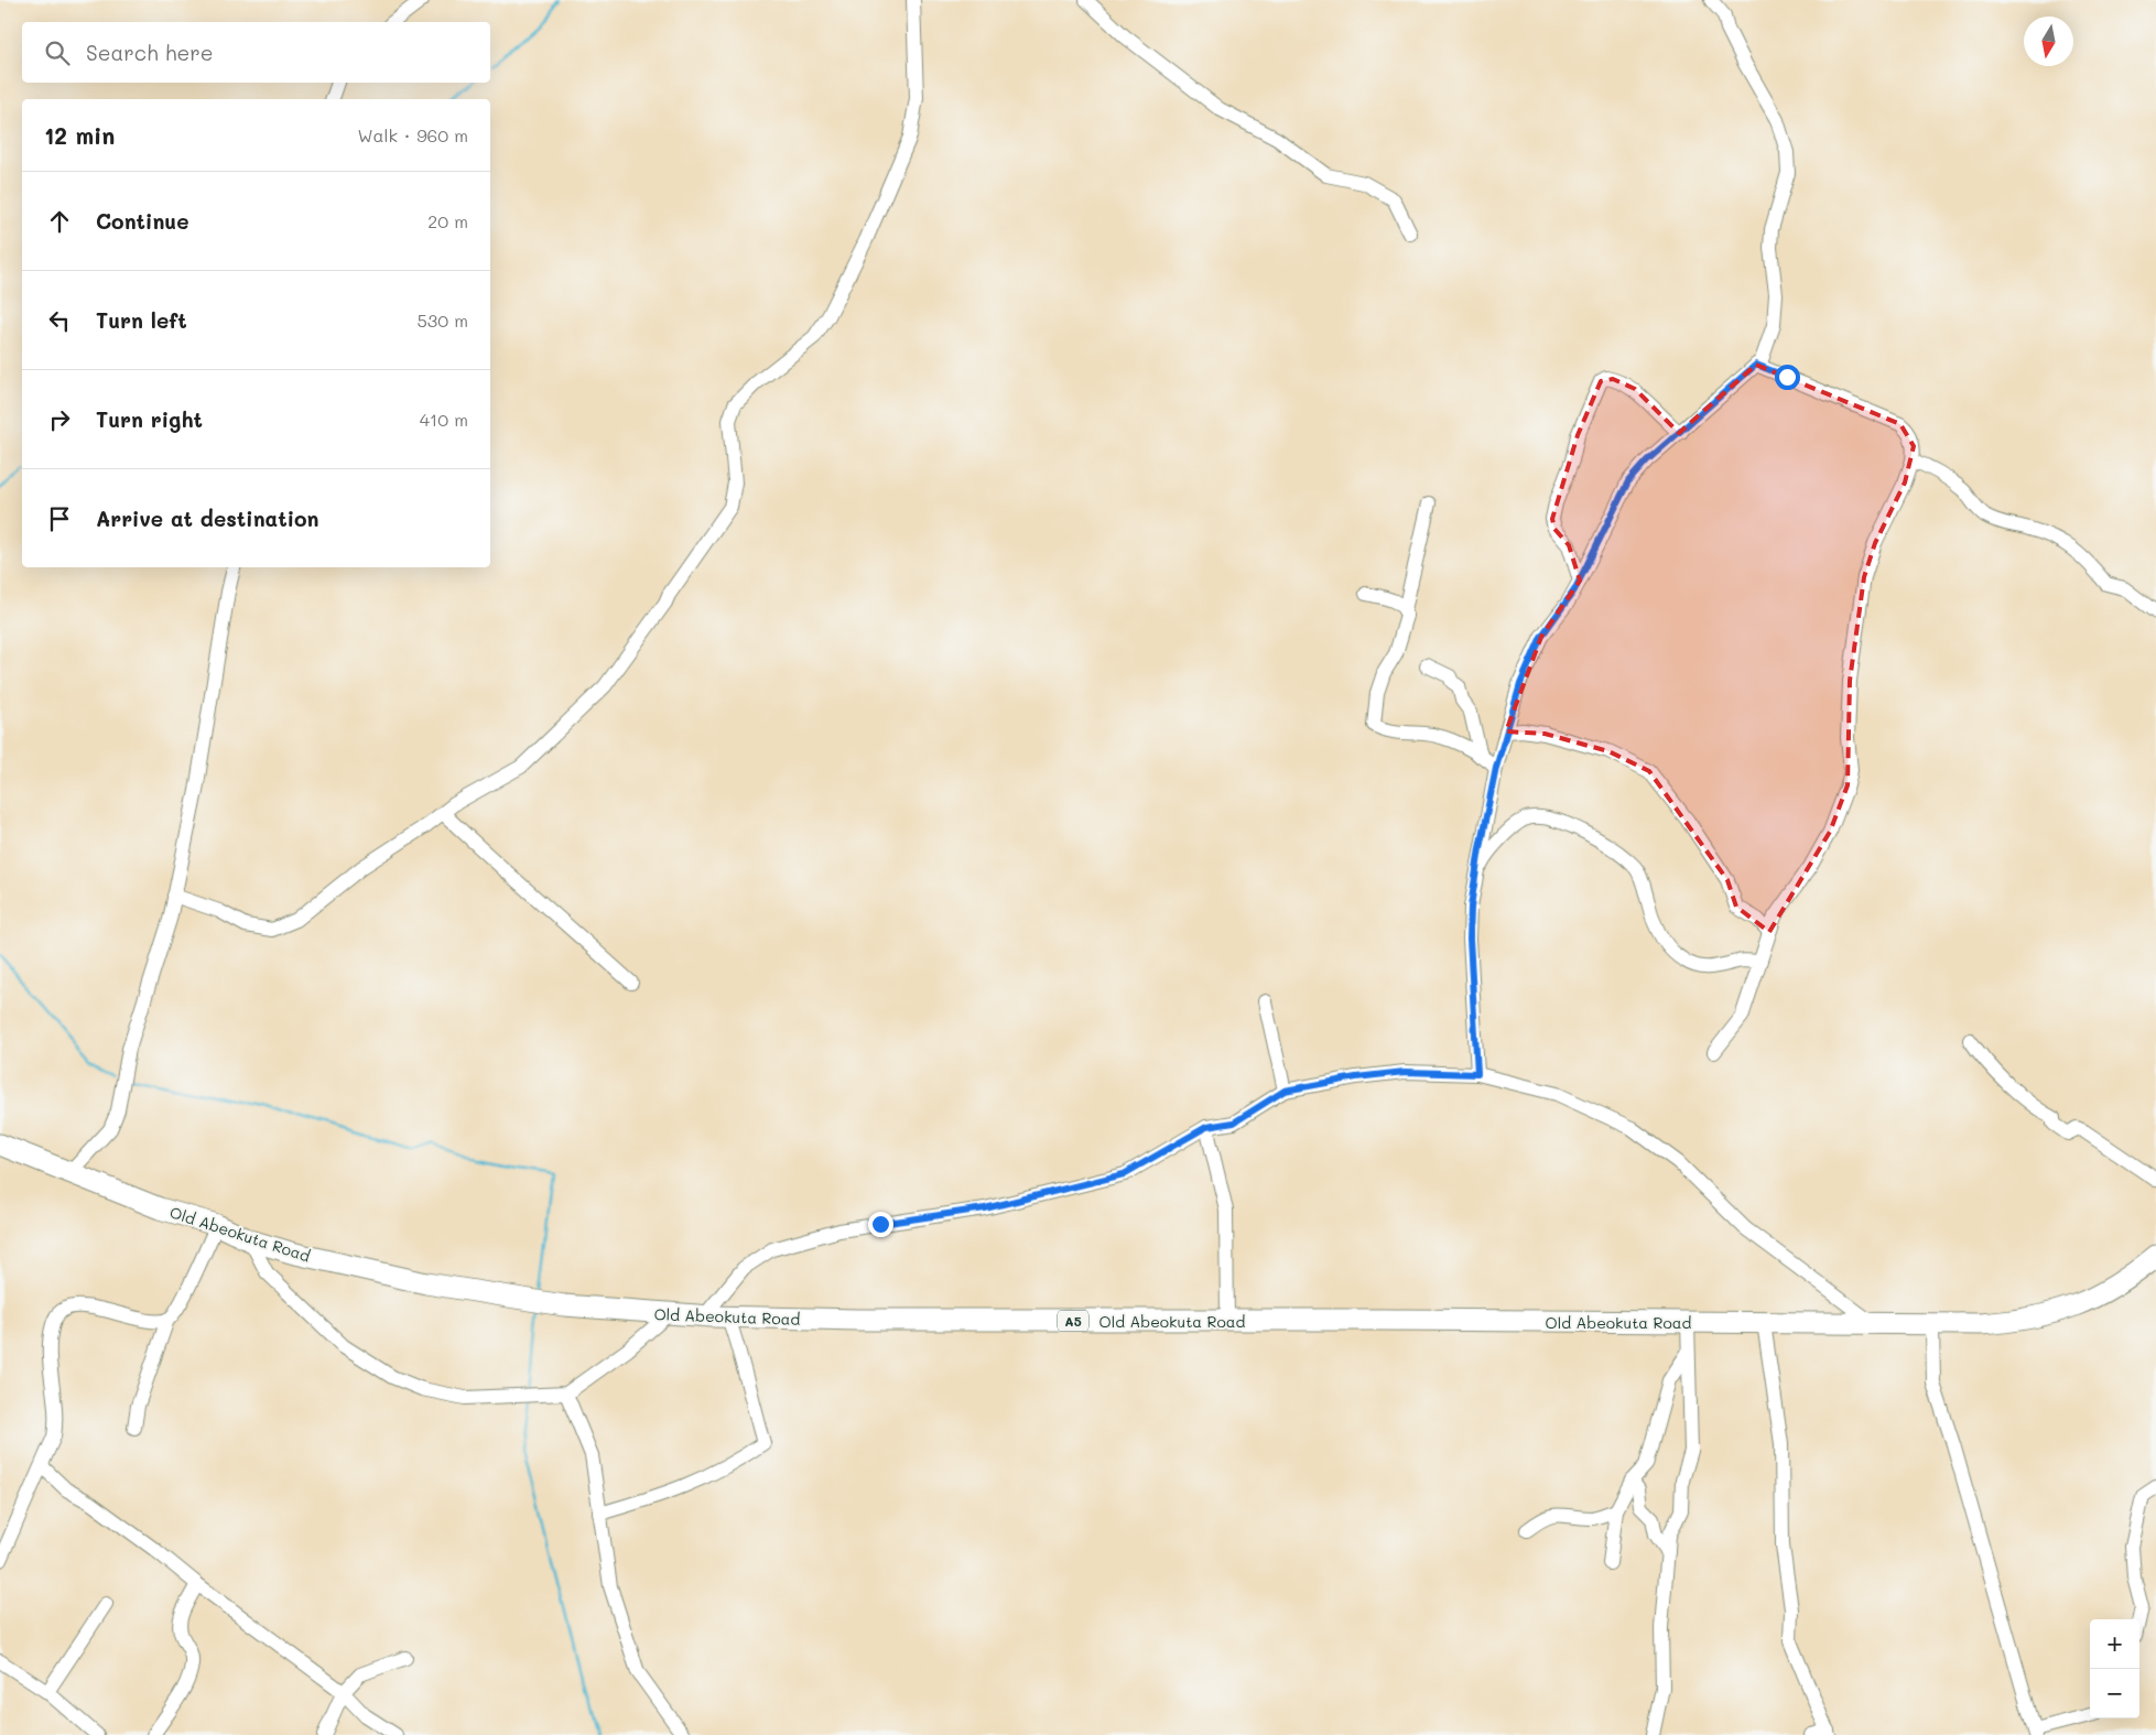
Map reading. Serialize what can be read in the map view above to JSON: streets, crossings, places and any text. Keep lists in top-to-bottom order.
{
  "streets": {
    "highway": ["Old Abeokuta Road", "A5"]
  },
  "north": "bottom",
  "page": {
    "search": "Search here",
    "heading": ["12 min", "Walk · 960 m"],
    "list": [
      ["Continue", "20 m"],
      ["Turn left", "530 m"],
      ["Turn right", "410 m"],
      "Arrive at destination"
    ],
    "map_buttons": ["+", "−"]
  }
}
